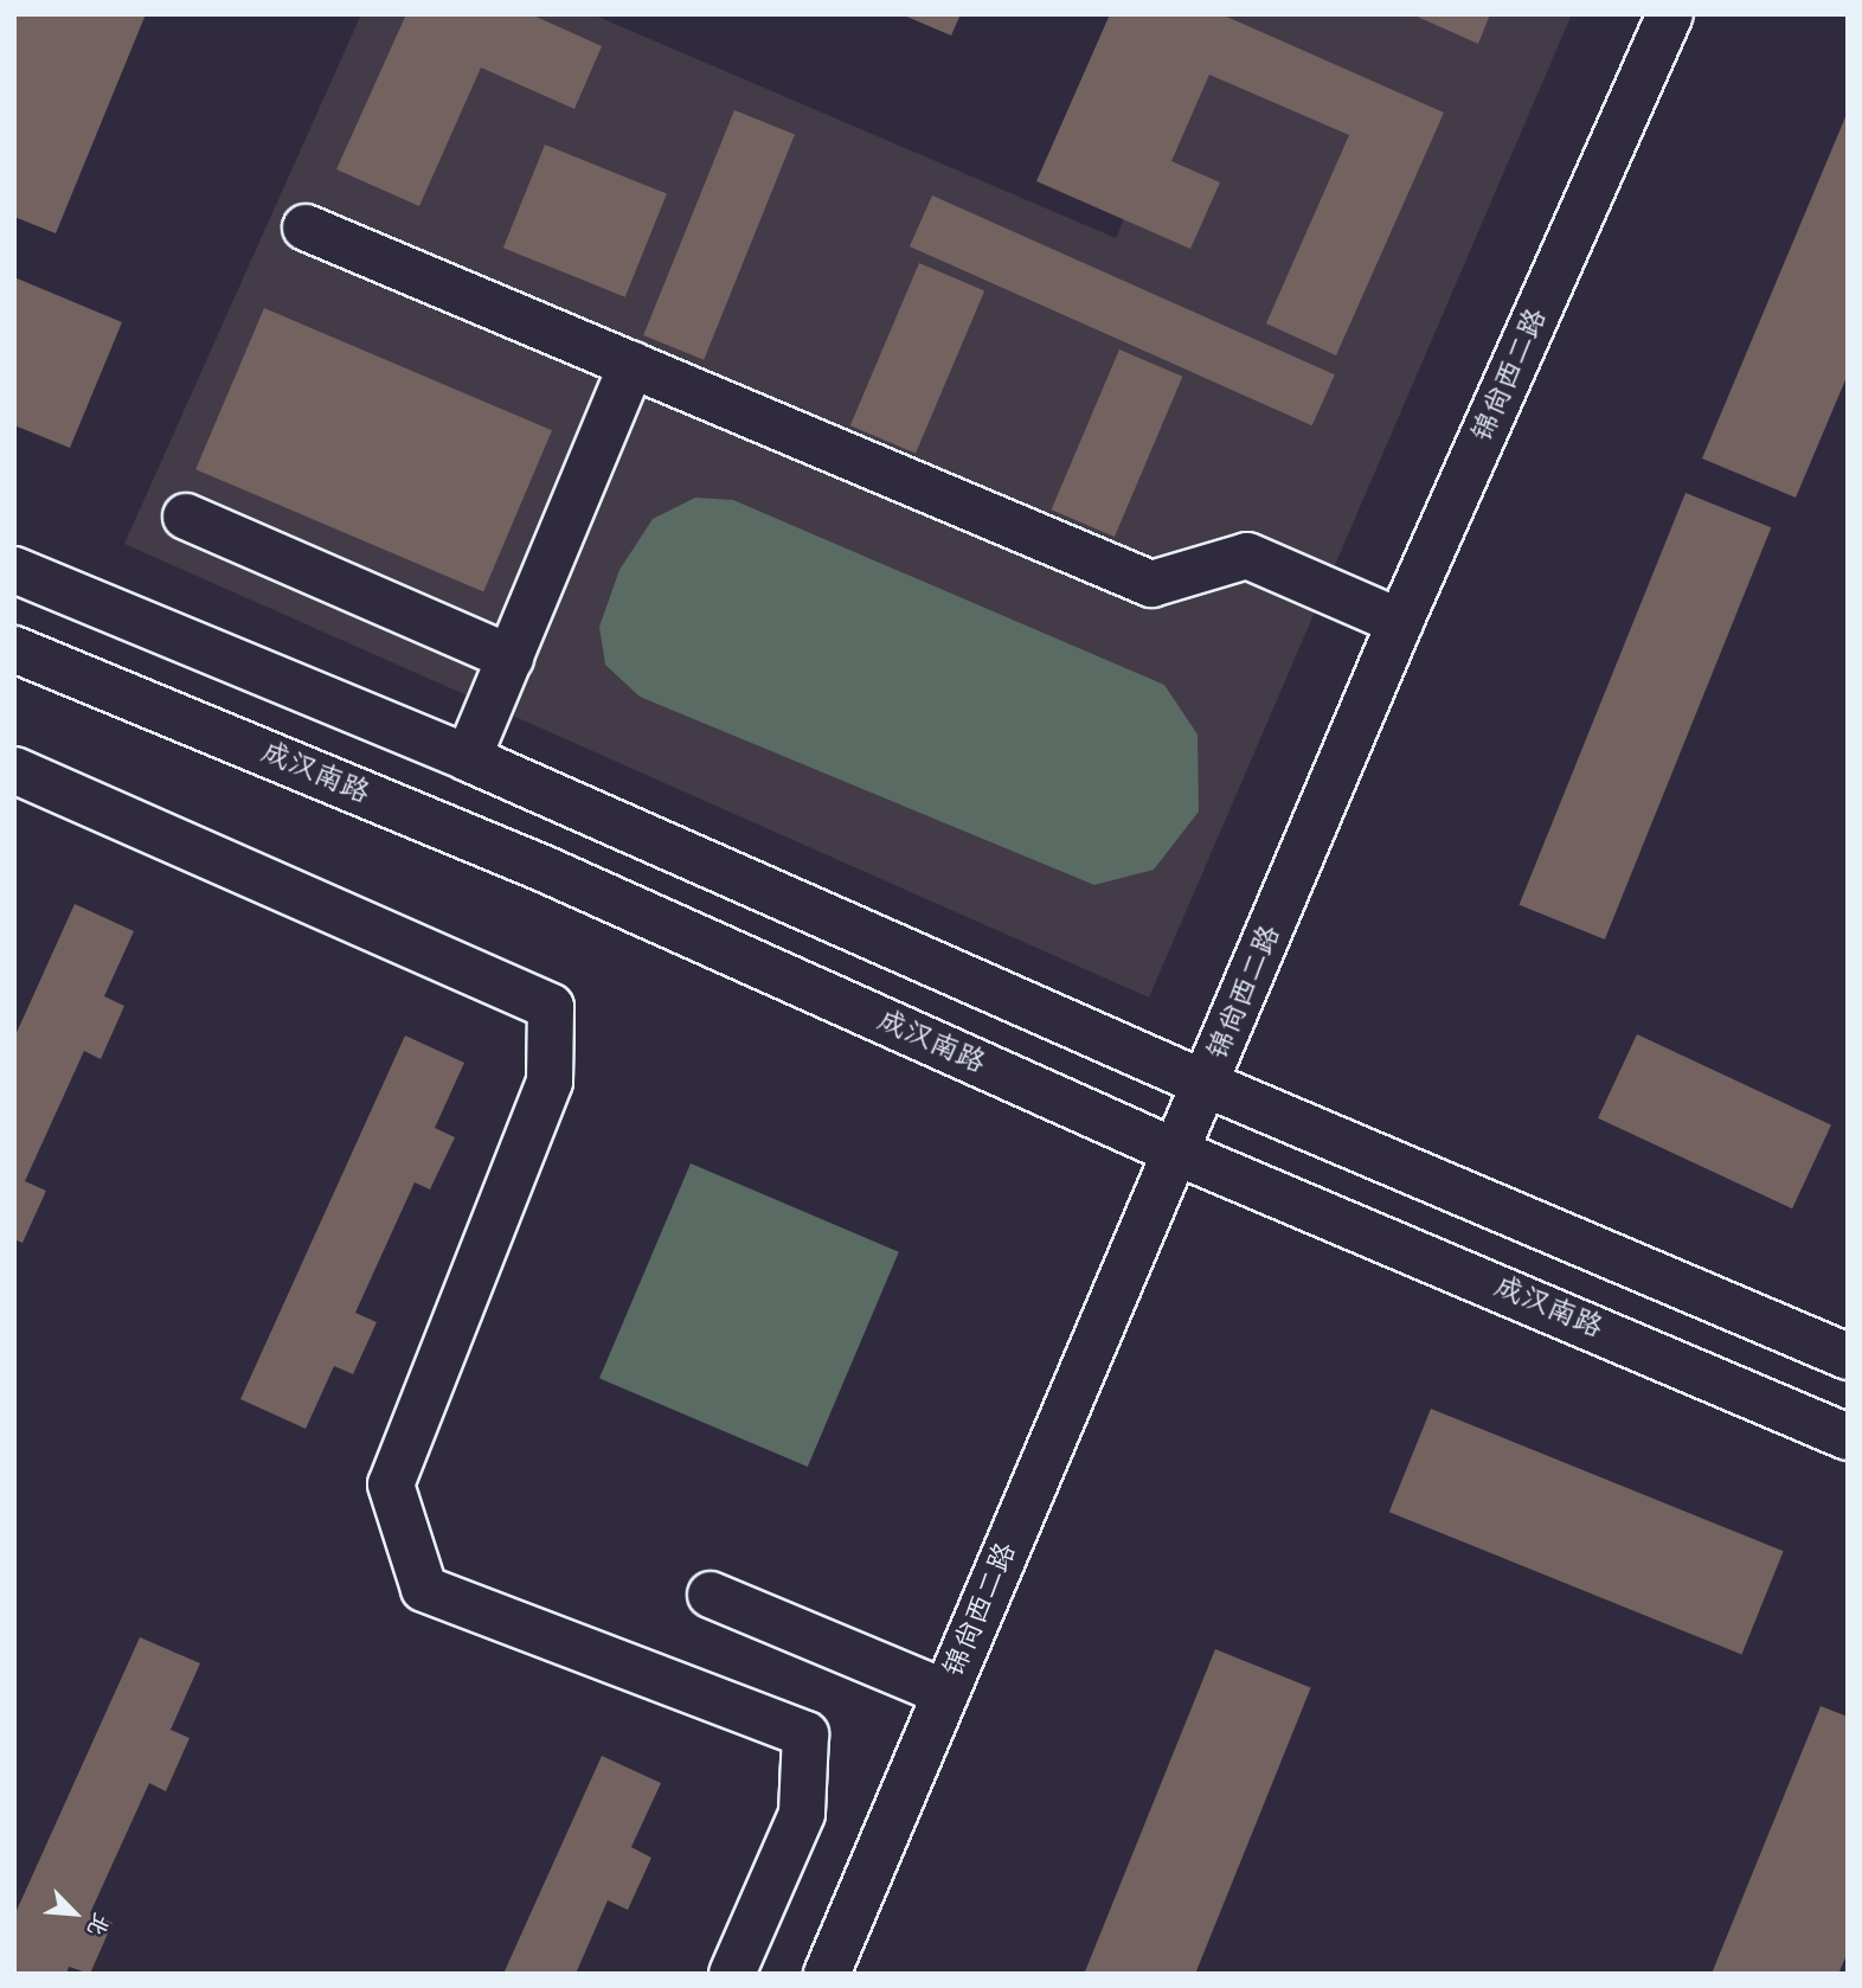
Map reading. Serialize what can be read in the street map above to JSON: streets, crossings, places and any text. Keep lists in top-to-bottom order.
{
  "streets": {
    "street": ["锦尚西二路", "成汉南路"]
  },
  "crossings": [
    ["锦尚西二路", "成汉南路"]
  ],
  "north": "bottom right"
}
